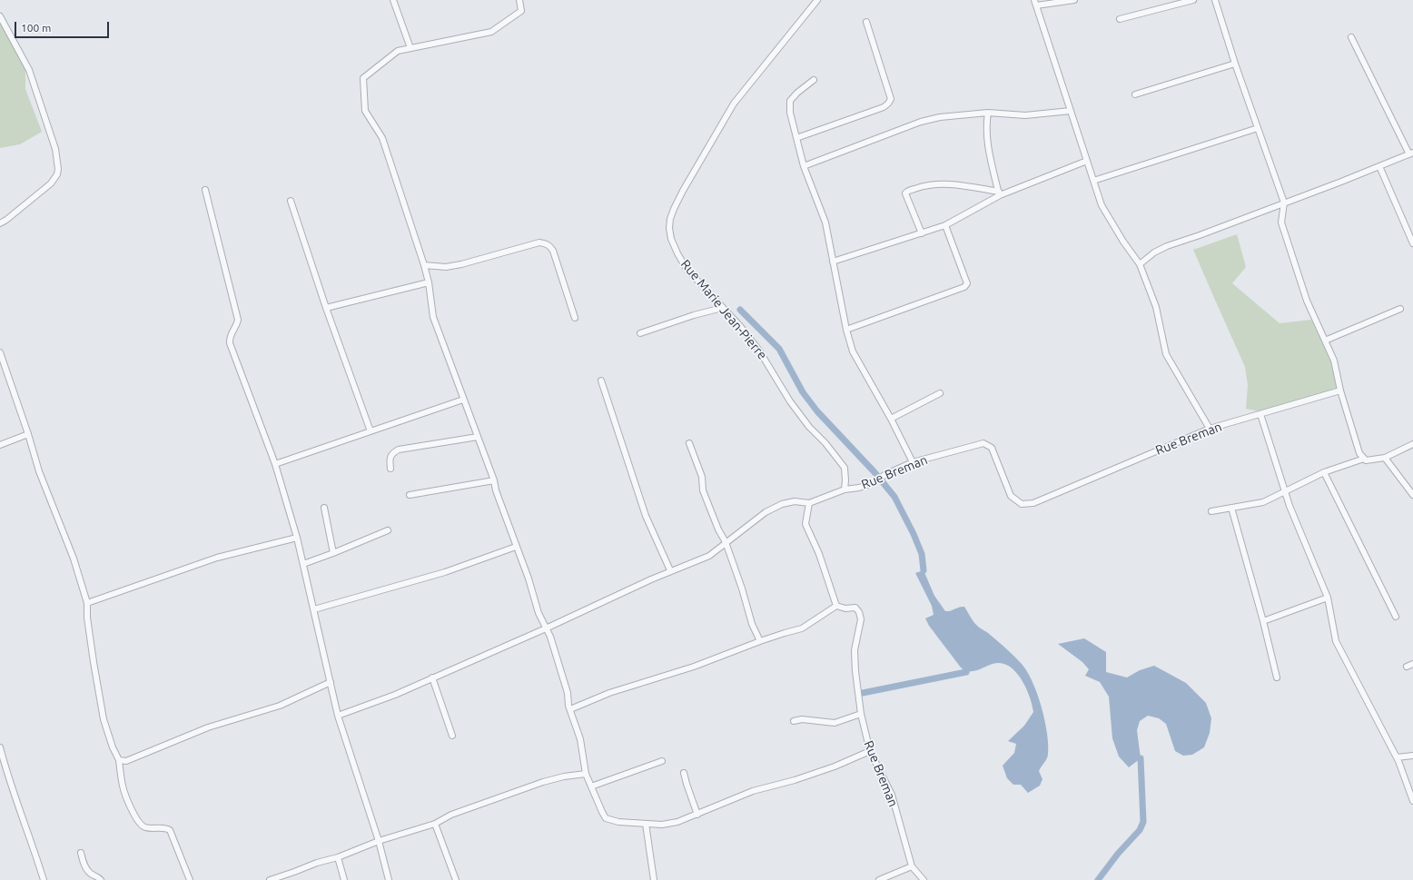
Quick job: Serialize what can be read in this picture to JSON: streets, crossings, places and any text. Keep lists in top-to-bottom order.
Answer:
{
  "streets": {
    "street": ["Rue Marie Jean-Pierre", "Rue Breman"]
  },
  "crossings": [
    ["Rue Marie Jean-Pierre", "Rue Breman"]
  ],
  "scale_bar": "100 m"
}
